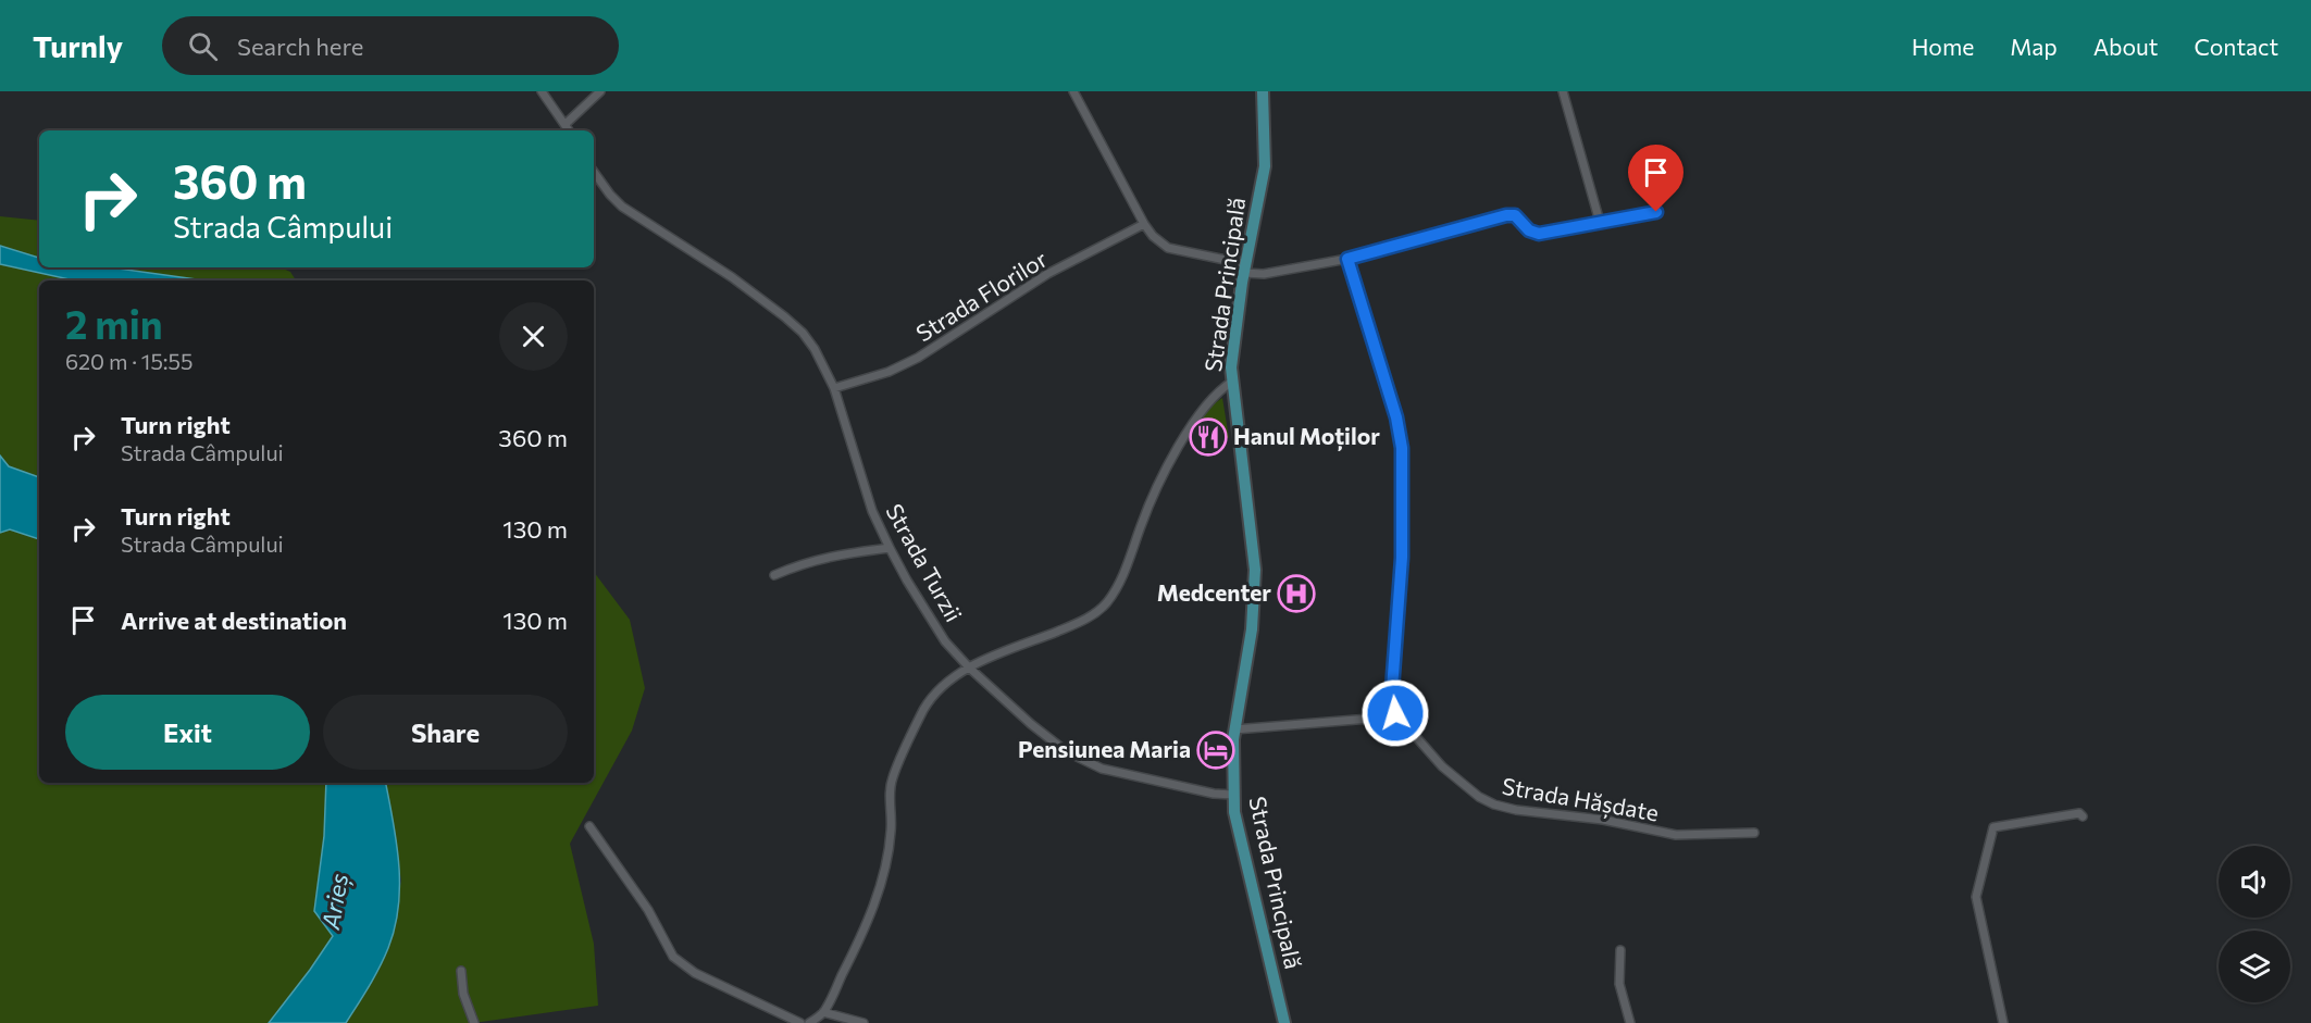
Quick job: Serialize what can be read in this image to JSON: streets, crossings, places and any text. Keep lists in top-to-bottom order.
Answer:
{
  "streets": {
    "main road": ["Strada Principală"],
    "street": ["Strada Florilor", "Strada Turzii", "Strada Hășdate"]
  },
  "crossings": [
    ["Strada Principală", "Strada Turzii"],
    ["Strada Florilor", "Strada Turzii"]
  ],
  "water": ["Arieș"],
  "places": {
    "restaurant": ["Hanul Moților"],
    "hospital": ["Medcenter"],
    "hotel": ["Pensiunea Maria"]
  },
  "page": {
    "header": "Turnly",
    "search": "Search here",
    "nav": [
      "Home",
      "Map",
      "About",
      "Contact"
    ],
    "turn": ["360 m", "Strada Câmpului"],
    "heading": ["2 min", "620 m · 15:55"],
    "list": [
      {
        "name": "Turn right",
        "note": "Strada Câmpului",
        "value": "360 m"
      },
      {
        "name": "Turn right",
        "note": "Strada Câmpului",
        "value": "130 m"
      },
      {
        "name": "Arrive at destination",
        "value": "130 m"
      }
    ],
    "buttons": ["Exit", "Share"]
  }
}
